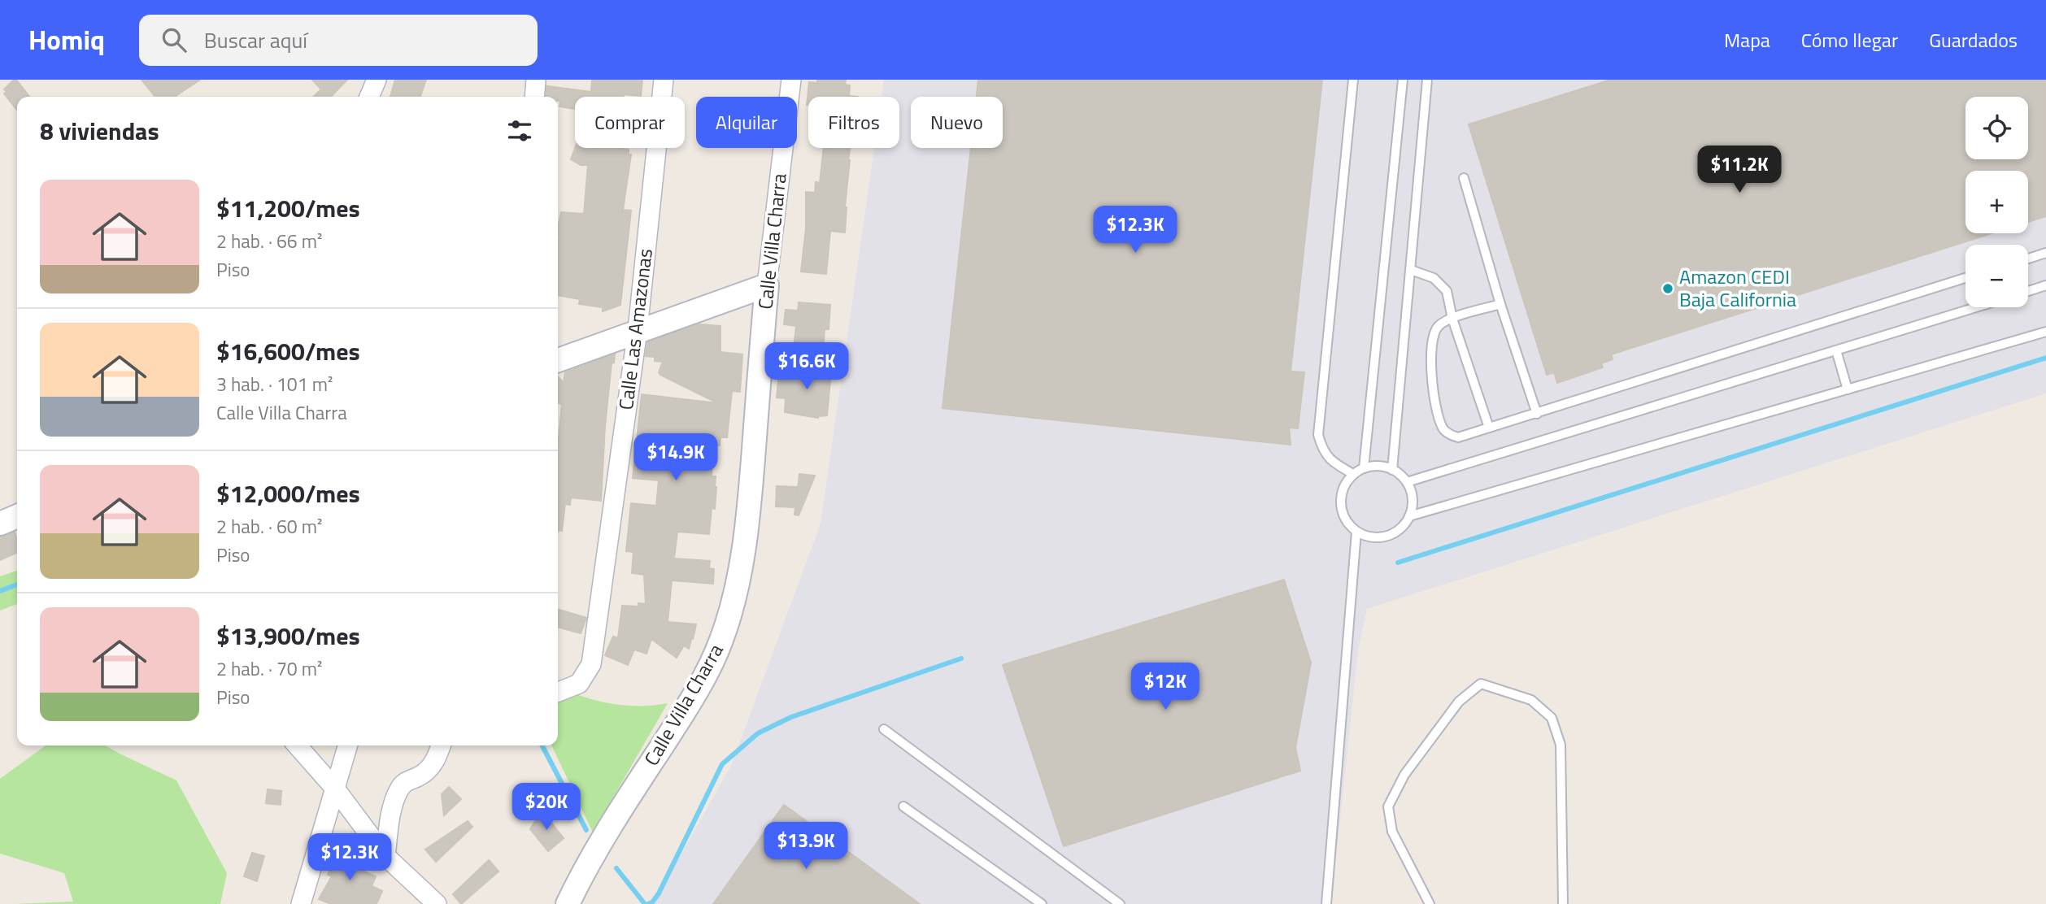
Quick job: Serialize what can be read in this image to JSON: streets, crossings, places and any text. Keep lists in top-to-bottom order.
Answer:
{
  "streets": {
    "street": ["Calle Villa Charra", "Calle Las Amazonas"]
  },
  "places": ["Amazon CEDI Baja California"],
  "page": {
    "header": "Homiq",
    "search": "Buscar aquí",
    "nav": ["Mapa", "Cómo llegar", "Guardados"],
    "map_buttons": ["+", "−"],
    "chip": [
      "Comprar",
      "Alquilar",
      "Filtros",
      "Nuevo"
    ],
    "heading": "8 viviendas",
    "price": [
      "$11.2K",
      "$12.3K",
      "$16.6K",
      "$14.9K",
      "$12K",
      "$20K",
      "$13.9K",
      "$12.3K"
    ],
    "list": [
      {
        "name": "$11,200/mes",
        "note": "2 hab. · 66 m² · Piso"
      },
      {
        "name": "$16,600/mes",
        "note": "3 hab. · 101 m² · Calle Villa Charra"
      },
      {
        "name": "$12,000/mes",
        "note": "2 hab. · 60 m² · Piso"
      },
      {
        "name": "$13,900/mes",
        "note": "2 hab. · 70 m² · Piso"
      }
    ]
  }
}
